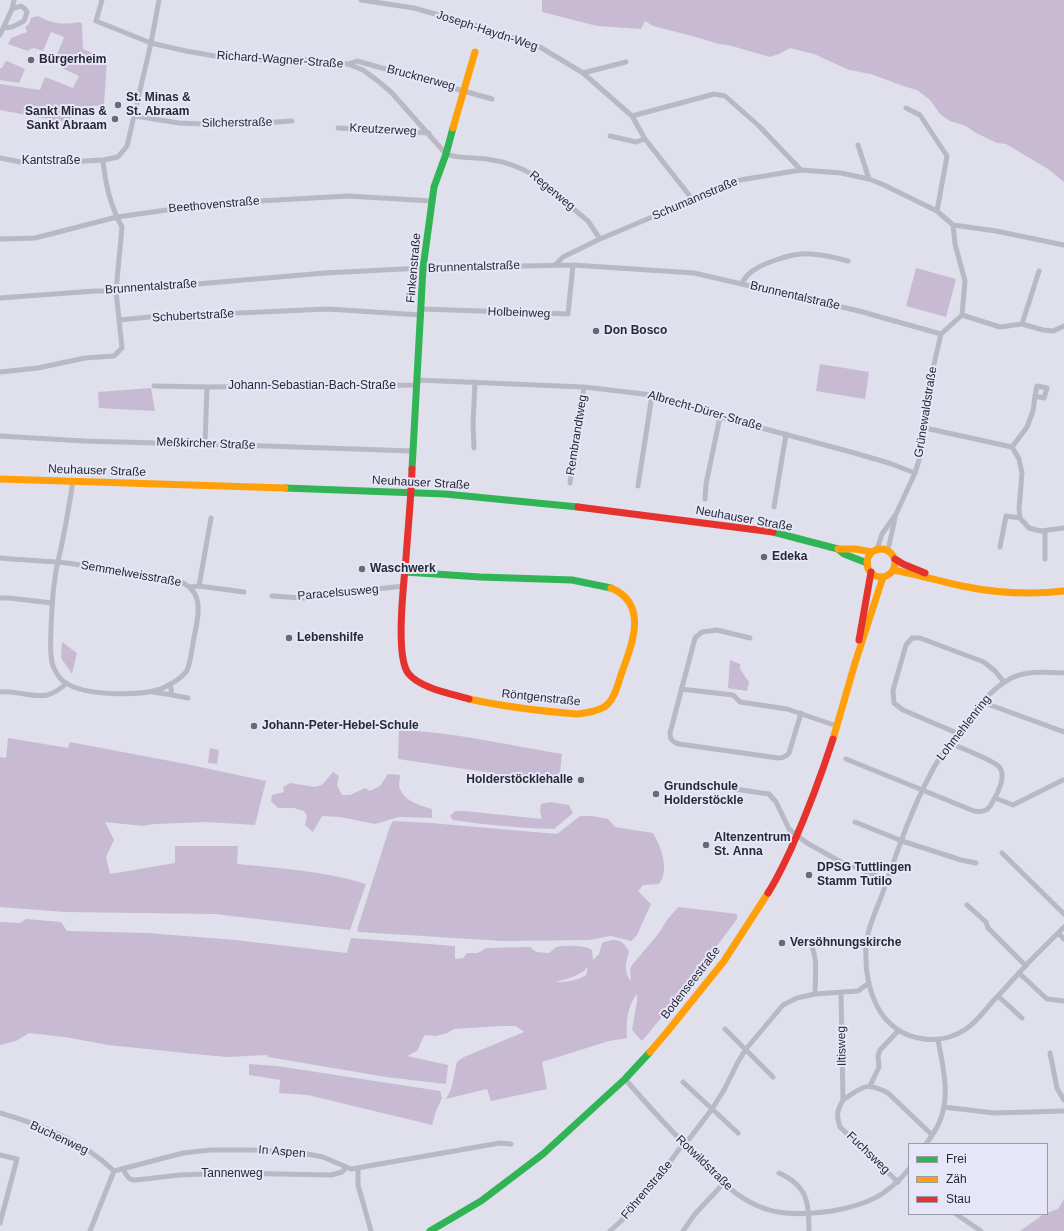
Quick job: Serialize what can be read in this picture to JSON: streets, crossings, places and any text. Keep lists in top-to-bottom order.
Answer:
{
  "streets": {
    "street": [
      "Joseph-Haydn-Weg",
      "Richard-Wagner-Straße",
      "Brucknerweg",
      "Silcherstraße",
      "Kreutzerweg",
      "Kantstraße",
      "Regerweg",
      "Schumannstraße",
      "Beethovenstraße",
      "Brunnentalstraße",
      "Finkenstraße",
      "Holbeinweg",
      "Schubertstraße",
      "Johann-Sebastian-Bach-Straße",
      "Albrecht-Dürer-Straße",
      "Grünewaldstraße",
      "Rembrandtweg",
      "Meßkircher Straße",
      "Neuhauser Straße",
      "Semmelweisstraße",
      "Paracelsusweg",
      "Röntgenstraße",
      "Lohmehlenring",
      "Bodenseestraße",
      "Iltisweg",
      "Buchenweg",
      "In Aspen",
      "Fuchsweg",
      "Rotwildstraße",
      "Tannenweg",
      "Föhrenstraße"
    ]
  },
  "crossings": [
    ["Joseph-Haydn-Weg", "Schumannstraße"],
    ["Richard-Wagner-Straße", "Brucknerweg"],
    ["Richard-Wagner-Straße", "Kreutzerweg"],
    ["Richard-Wagner-Straße", "Kantstraße"],
    ["Richard-Wagner-Straße", "Regerweg"],
    ["Richard-Wagner-Straße", "Finkenstraße"],
    ["Brucknerweg", "Finkenstraße"],
    ["Silcherstraße", "Kantstraße"],
    ["Regerweg", "Schumannstraße"],
    ["Regerweg", "Finkenstraße"],
    ["Schumannstraße", "Brunnentalstraße"],
    ["Beethovenstraße", "Finkenstraße"],
    ["Brunnentalstraße", "Finkenstraße"],
    ["Brunnentalstraße", "Holbeinweg"],
    ["Brunnentalstraße", "Grünewaldstraße"],
    ["Finkenstraße", "Holbeinweg"],
    ["Finkenstraße", "Schubertstraße"],
    ["Finkenstraße", "Johann-Sebastian-Bach-Straße"],
    ["Finkenstraße", "Albrecht-Dürer-Straße"],
    ["Finkenstraße", "Meßkircher Straße"],
    ["Finkenstraße", "Neuhauser Straße"],
    ["Finkenstraße", "Röntgenstraße"],
    ["Holbeinweg", "Schubertstraße"],
    ["Johann-Sebastian-Bach-Straße", "Albrecht-Dürer-Straße"],
    ["Albrecht-Dürer-Straße", "Grünewaldstraße"],
    ["Albrecht-Dürer-Straße", "Rembrandtweg"],
    ["Grünewaldstraße", "Neuhauser Straße"],
    ["Grünewaldstraße", "Bodenseestraße"],
    ["Neuhauser Straße", "Röntgenstraße"],
    ["Neuhauser Straße", "Bodenseestraße"],
    ["Paracelsusweg", "Röntgenstraße"],
    ["Lohmehlenring", "Föhrenstraße"],
    ["Bodenseestraße", "Rotwildstraße"],
    ["Iltisweg", "Fuchsweg"],
    ["Iltisweg", "Föhrenstraße"],
    ["Buchenweg", "In Aspen"],
    ["In Aspen", "Tannenweg"],
    ["Fuchsweg", "Rotwildstraße"],
    ["Rotwildstraße", "Föhrenstraße"]
  ],
  "places": [
    "Bürgerheim",
    "St. Minas & St. Abraam",
    "Sankt Minas & Sankt Abraam",
    "Don Bosco",
    "Edeka",
    "Waschwerk",
    "Lebenshilfe",
    "Johann-Peter-Hebel-Schule",
    "Holderstöcklehalle",
    "Grundschule Holderstöckle",
    "Altenzentrum St. Anna",
    "DPSG Tuttlingen Stamm Tutilo",
    "Versöhnungskirche"
  ],
  "legend": ["Frei", "Zäh", "Stau"]
}
